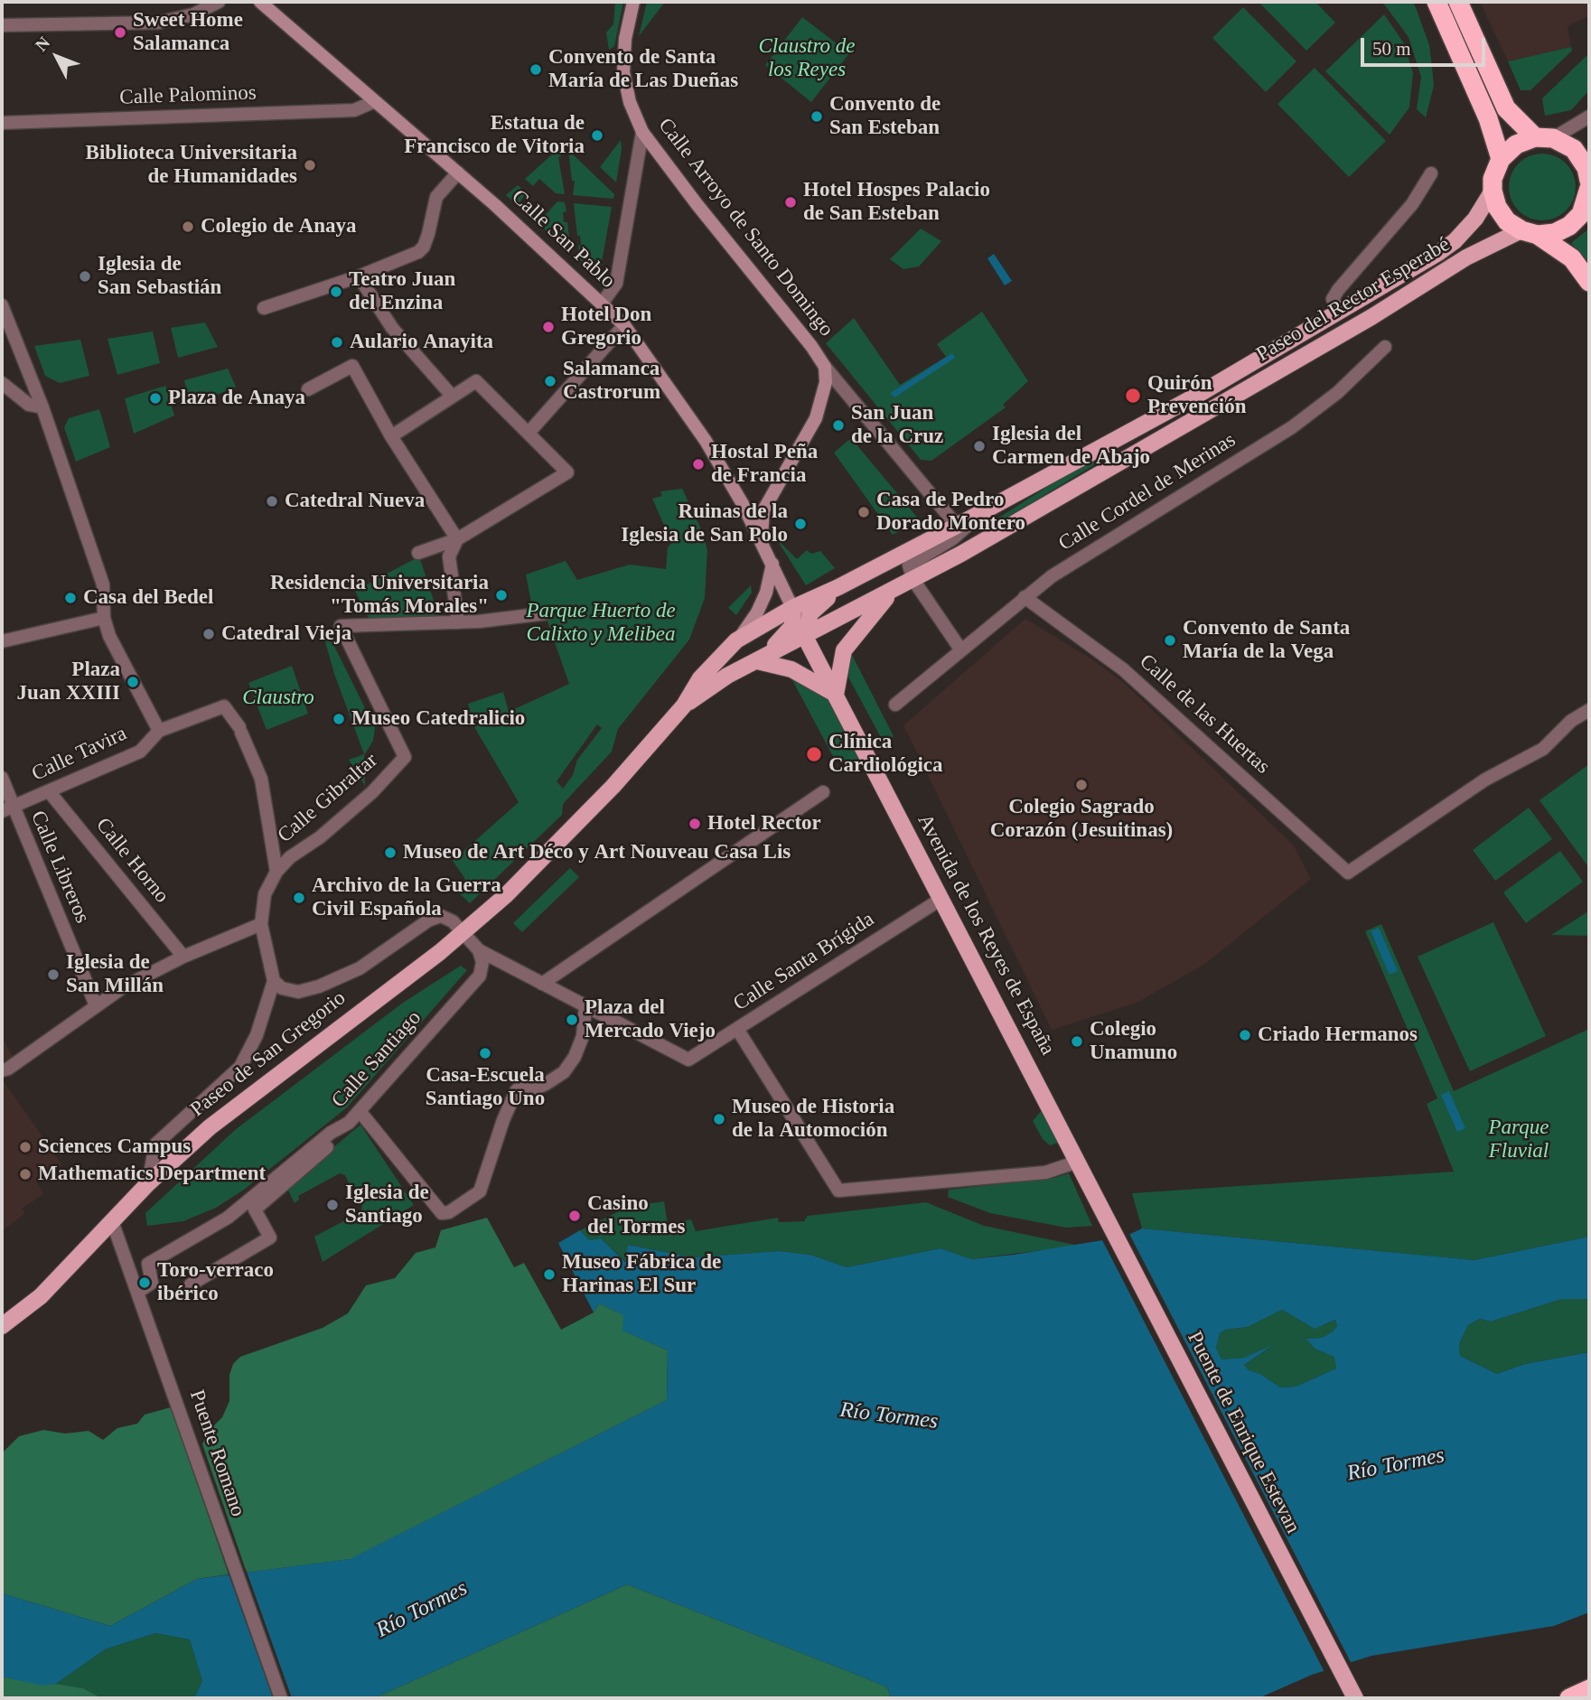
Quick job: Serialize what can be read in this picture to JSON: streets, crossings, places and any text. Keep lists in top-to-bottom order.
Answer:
{
  "streets": {
    "main road": [
      "Calle Arroyo de Santo Domingo",
      "Calle San Pablo",
      "Paseo del Rector Esperabé",
      "Avenida de los Reyes de España",
      "Paseo de San Gregorio",
      "Puente de Enrique Estevan"
    ],
    "street": [
      "Calle Palominos",
      "Calle Cordel de Merinas",
      "Calle de las Huertas",
      "Calle Tavira",
      "Calle Gibraltar",
      "Calle Horno",
      "Calle Libreros",
      "Calle Santa Brígida",
      "Calle Santiago",
      "Puente Romano"
    ]
  },
  "crossings": [
    ["Calle Palominos", "Calle San Pablo"],
    ["Calle Arroyo de Santo Domingo", "Calle San Pablo"],
    ["Calle Arroyo de Santo Domingo", "Paseo del Rector Esperabé"],
    ["Calle San Pablo", "Paseo del Rector Esperabé"],
    ["Calle San Pablo", "Avenida de los Reyes de España"],
    ["Paseo del Rector Esperabé", "Avenida de los Reyes de España"],
    ["Paseo del Rector Esperabé", "Paseo de San Gregorio"],
    ["Calle Cordel de Merinas", "Calle de las Huertas"],
    ["Calle Tavira", "Calle Horno"],
    ["Calle Tavira", "Calle Libreros"],
    ["Avenida de los Reyes de España", "Calle Santa Brígida"],
    ["Avenida de los Reyes de España", "Puente de Enrique Estevan"],
    ["Paseo de San Gregorio", "Puente Romano"],
    ["Calle Santiago", "Puente Romano"]
  ],
  "water": ["Río Tormes"],
  "parks": [
    "Claustro de los Reyes",
    "Parque Huerto de Calixto y Melibea",
    "Claustro",
    "Parque Fluvial"
  ],
  "places": [
    "Sweet Home Salamanca",
    "Convento de Santa María de Las Dueñas",
    "Convento de San Esteban",
    "Estatua de Francisco de Vitoria",
    "Biblioteca Universitaria de Humanidades",
    "Hotel Hospes Palacio de San Esteban",
    "Colegio de Anaya",
    "Iglesia de San Sebastián",
    "Teatro Juan del Enzina",
    "Hotel Don Gregorio",
    "Aulario Anayita",
    "Salamanca Castrorum",
    "Quirón Prevención",
    "Plaza de Anaya",
    "San Juan de la Cruz",
    "Iglesia del Carmen de Abajo",
    "Hostal Peña de Francia",
    "Catedral Nueva",
    "Casa de Pedro Dorado Montero",
    "Ruinas de la Iglesia de San Polo",
    "Residencia Universitaria \"Tomás Morales\"",
    "Casa del Bedel",
    "Catedral Vieja",
    "Convento de Santa María de la Vega",
    "Plaza Juan XXIII",
    "Museo Catedralicio",
    "Clínica Cardiológica",
    "Colegio Sagrado Corazón (Jesuitinas)",
    "Hotel Rector",
    "Museo de Art Déco y Art Nouveau Casa Lis",
    "Archivo de la Guerra Civil Española",
    "Iglesia de San Millán",
    "Plaza del Mercado Viejo",
    "Criado Hermanos",
    "Colegio Unamuno",
    "Casa-Escuela Santiago Uno",
    "Museo de Historia de la Automoción",
    "Sciences Campus",
    "Mathematics Department",
    "Iglesia de Santiago",
    "Casino del Tormes",
    "Museo Fábrica de Harinas El Sur",
    "Toro-verraco ibérico"
  ],
  "scale_bar": "50 m",
  "north": "top left"
}
